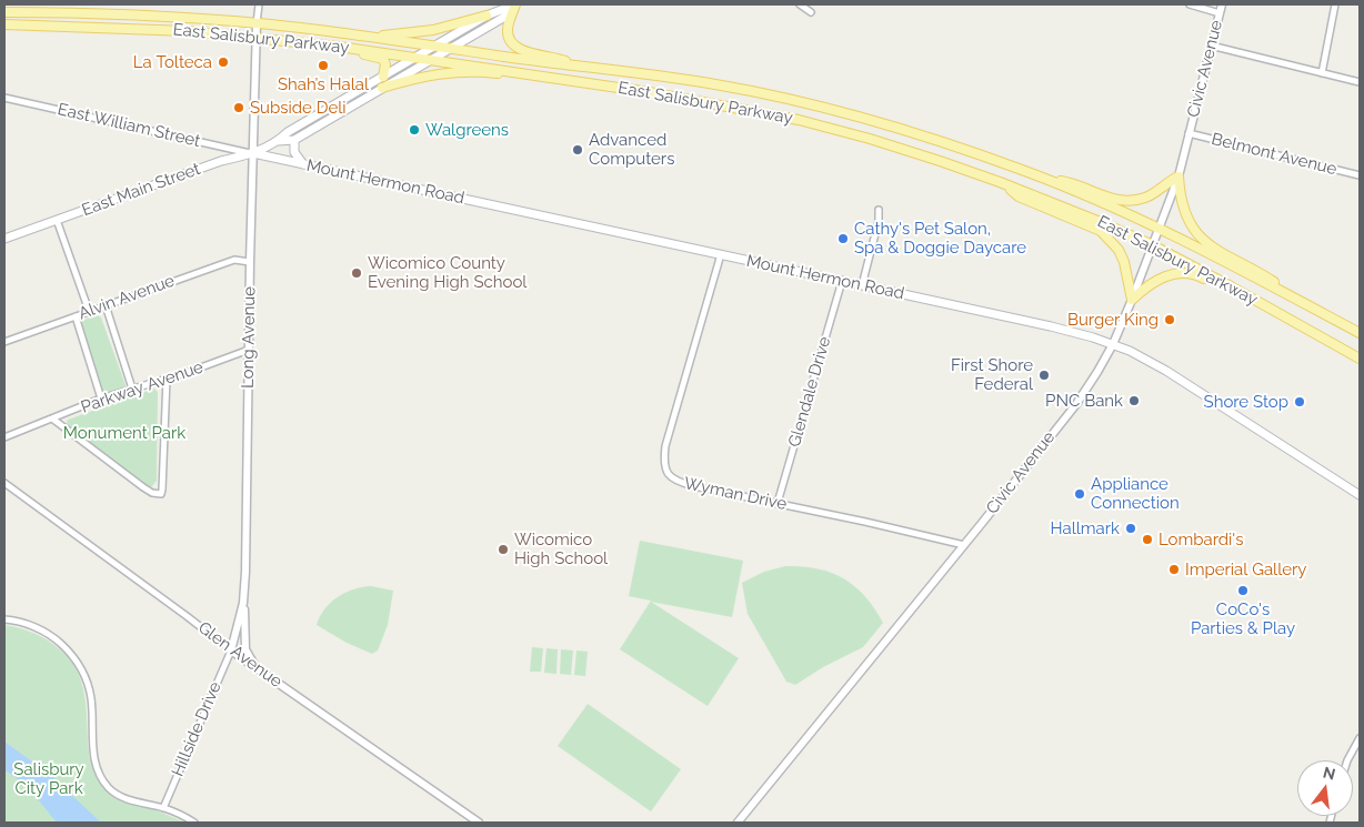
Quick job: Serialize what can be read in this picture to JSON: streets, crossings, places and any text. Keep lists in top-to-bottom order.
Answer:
{
  "streets": {
    "main road": ["East Salisbury Parkway", "Mount Hermon Road", "East Main Street"],
    "street": [
      "Civic Avenue",
      "East William Street",
      "Belmont Avenue",
      "Alvin Avenue",
      "Long Avenue",
      "Parkway Avenue",
      "Glendale Drive",
      "Wyman Drive",
      "Glen Avenue",
      "Hillside Drive"
    ]
  },
  "crossings": [
    ["East Salisbury Parkway", "Civic Avenue"],
    ["East Salisbury Parkway", "East Main Street"],
    ["East Salisbury Parkway", "Long Avenue"],
    ["Civic Avenue", "Belmont Avenue"],
    ["Civic Avenue", "Mount Hermon Road"],
    ["Civic Avenue", "Wyman Drive"],
    ["East William Street", "Mount Hermon Road"],
    ["East William Street", "East Main Street"],
    ["East William Street", "Long Avenue"],
    ["Mount Hermon Road", "East Main Street"],
    ["Mount Hermon Road", "Long Avenue"],
    ["Mount Hermon Road", "Glendale Drive"],
    ["Mount Hermon Road", "Wyman Drive"],
    ["East Main Street", "Long Avenue"],
    ["Alvin Avenue", "Long Avenue"],
    ["Long Avenue", "Parkway Avenue"],
    ["Long Avenue", "Glen Avenue"],
    ["Long Avenue", "Hillside Drive"],
    ["Glendale Drive", "Wyman Drive"],
    ["Glen Avenue", "Hillside Drive"]
  ],
  "parks": ["Monument Park", "Salisbury City Park"],
  "places": [
    "La Tolteca",
    "Shah’s Halal",
    "Subside Deli",
    "Walgreens",
    "Advanced Computers",
    "Cathy's Pet Salon, Spa & Doggie Daycare",
    "Wicomico County Evening High School",
    "Burger King",
    "First Shore Federal",
    "PNC Bank",
    "Shore Stop",
    "Appliance Connection",
    "Hallmark",
    "Lombardi's",
    "Wicomico High School",
    "Imperial Gallery",
    "CoCo's Parties & Play"
  ],
  "north": "top"
}
